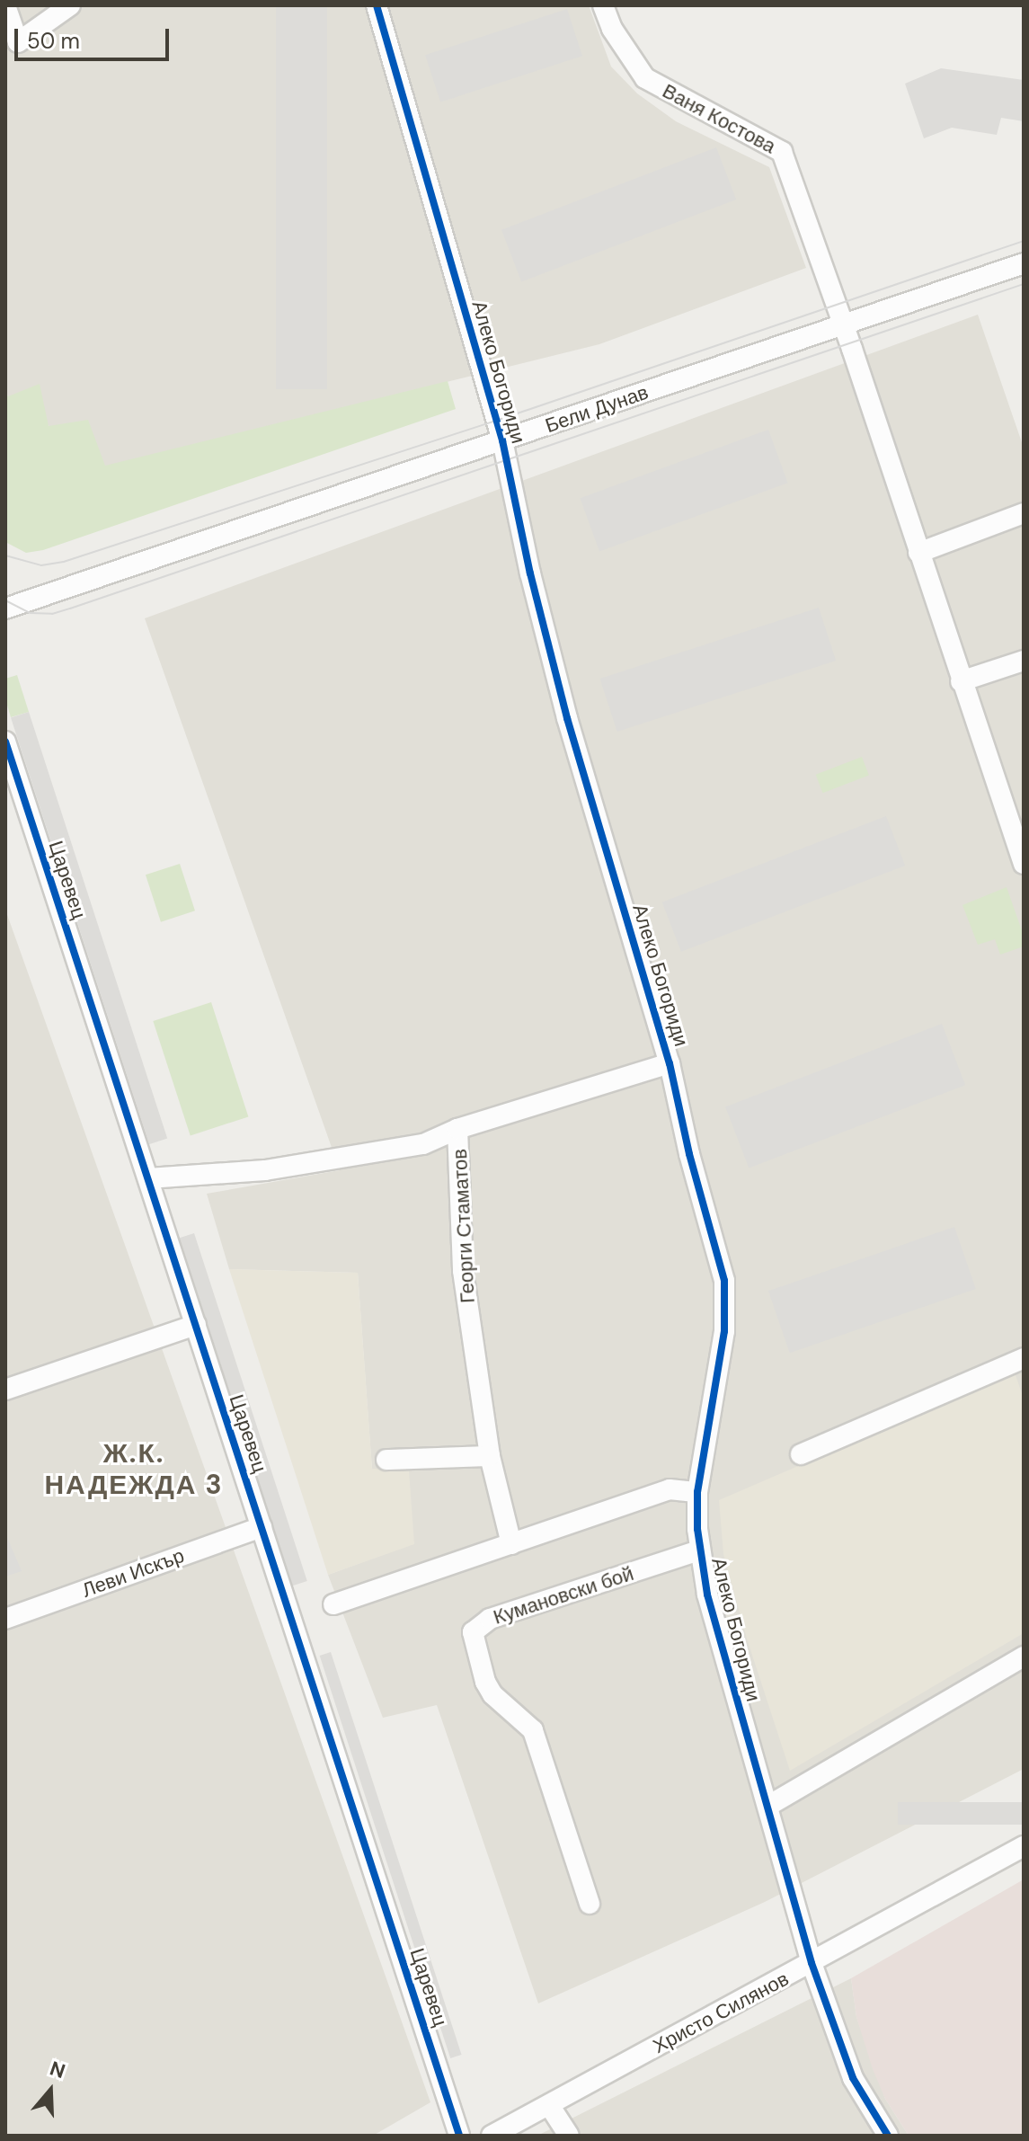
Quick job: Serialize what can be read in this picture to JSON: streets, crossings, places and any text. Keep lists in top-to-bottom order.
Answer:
{
  "streets": {
    "street": [
      "Ваня Костова",
      "Алеко Богориди",
      "Бели Дунав",
      "Царевец",
      "Георги Стаматов",
      "Леви Искър",
      "Кумановски бой",
      "Христо Силянов"
    ]
  },
  "crossings": [
    ["Ваня Костова", "Бели Дунав"],
    ["Алеко Богориди", "Бели Дунав"],
    ["Алеко Богориди", "Георги Стаматов"],
    ["Алеко Богориди", "Кумановски бой"],
    ["Алеко Богориди", "Христо Силянов"],
    ["Царевец", "Леви Искър"]
  ],
  "districts": ["Ж.К. НАДЕЖДА 3"],
  "scale_bar": "50 m",
  "north": "top"
}
